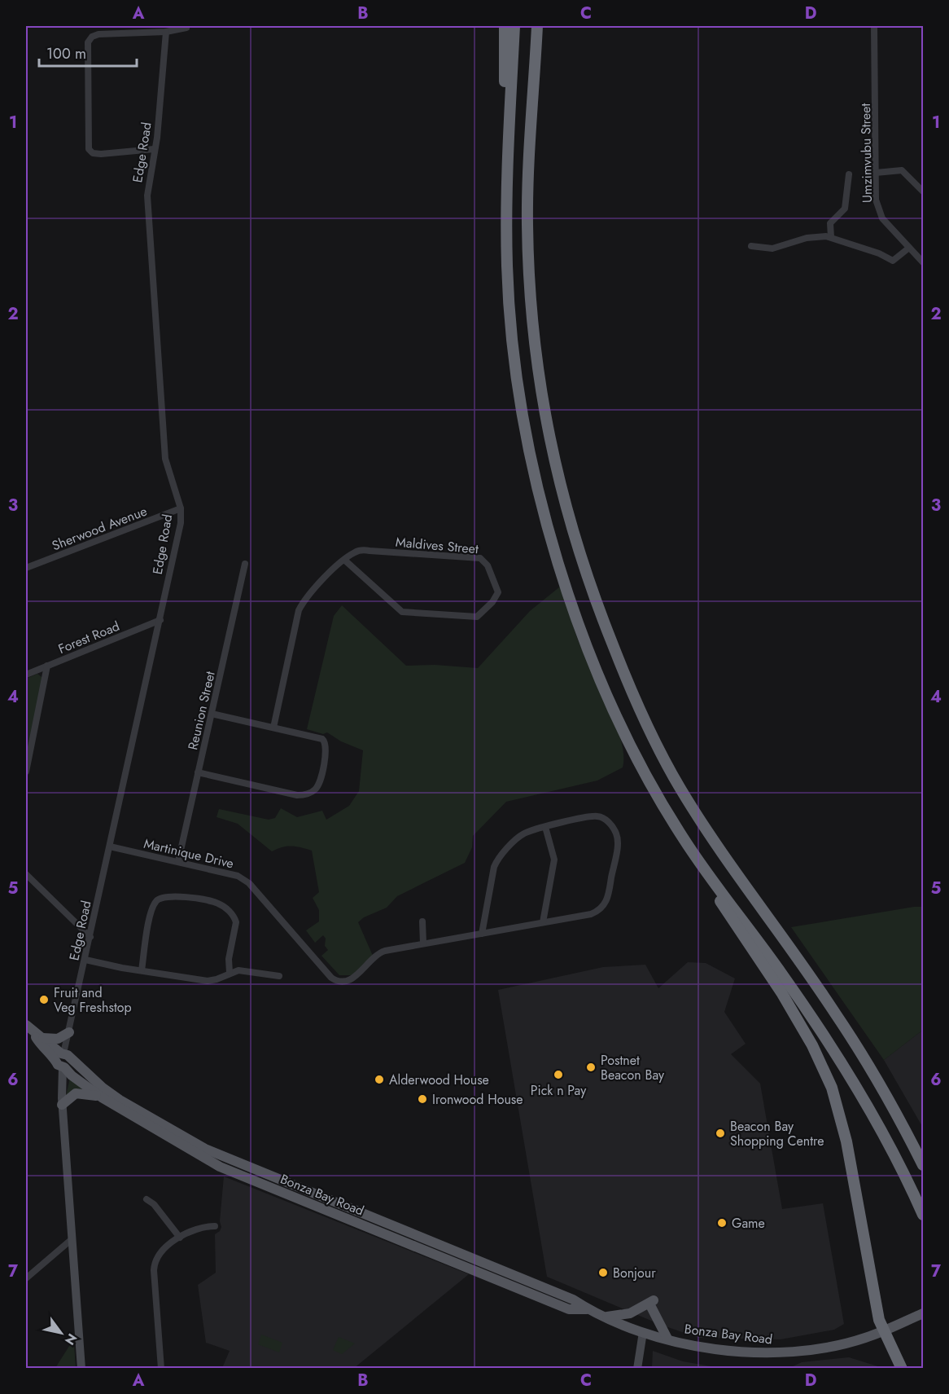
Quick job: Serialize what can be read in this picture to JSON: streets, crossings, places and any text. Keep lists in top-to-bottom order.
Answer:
{
  "streets": {
    "main road": ["Bonza Bay Road"],
    "street": [
      "Edge Road",
      "Umzimvubu Street",
      "Sherwood Avenue",
      "Maldives Street",
      "Forest Road",
      "Reunion Street",
      "Martinique Drive"
    ]
  },
  "crossings": [
    ["Edge Road", "Sherwood Avenue"],
    ["Edge Road", "Forest Road"],
    ["Edge Road", "Martinique Drive"],
    ["Edge Road", "Bonza Bay Road"],
    ["Reunion Street", "Martinique Drive"]
  ],
  "places": [
    "Fruit and Veg Freshstop",
    "Postnet Beacon Bay",
    "Pick n Pay",
    "Alderwood House",
    "Ironwood House",
    "Beacon Bay Shopping Centre",
    "Game",
    "Bonjour"
  ],
  "scale_bar": "100 m",
  "north": "bottom right",
  "grid": {
    "columns": [
      "A",
      "B",
      "C",
      "D"
    ],
    "rows": [
      "1",
      "2",
      "3",
      "4",
      "5",
      "6",
      "7"
    ]
  }
}
